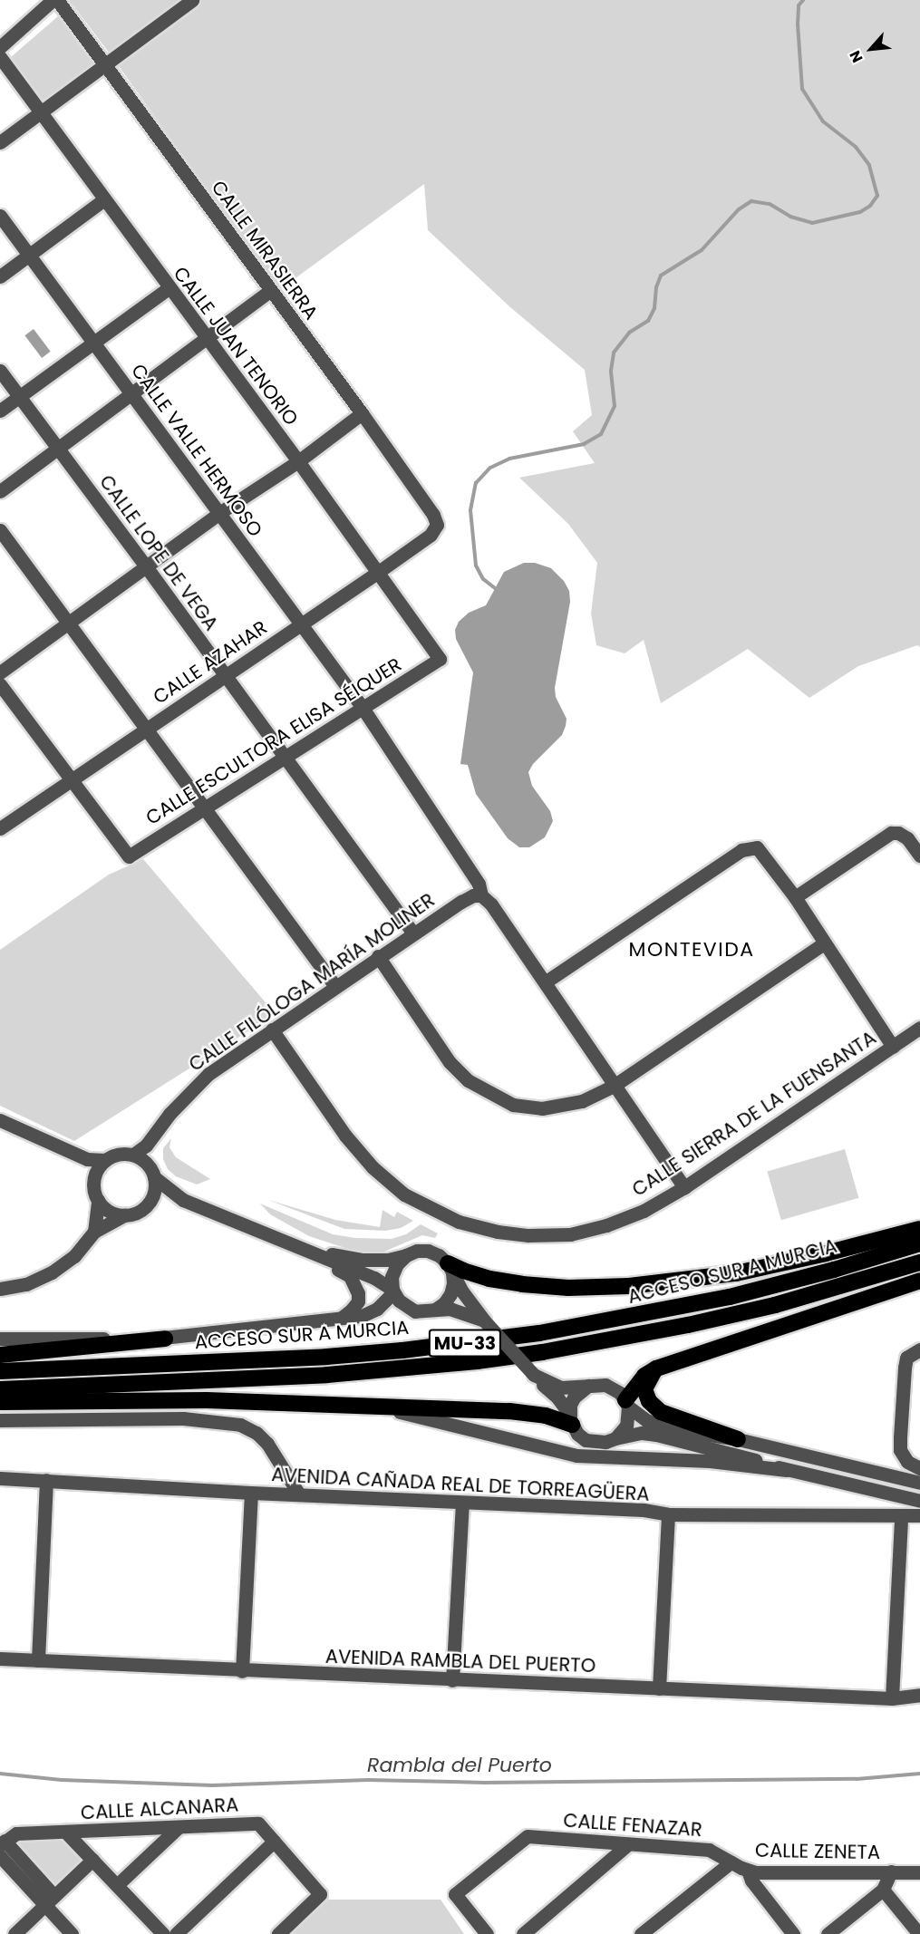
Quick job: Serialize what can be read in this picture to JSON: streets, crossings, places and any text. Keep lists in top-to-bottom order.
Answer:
{
  "streets": {
    "highway": ["ACCESO SUR A MURCIA", "MU-33"],
    "street": [
      "CALLE MIRASIERRA",
      "CALLE JUAN TENORIO",
      "CALLE VALLE HERMOSO",
      "CALLE LOPE DE VEGA",
      "CALLE AZAHAR",
      "CALLE ESCULTORA ELISA SÉIQUER",
      "CALLE FILÓLOGA MARÍA MOLINER",
      "CALLE SIERRA DE LA FUENSANTA",
      "AVENIDA CAÑADA REAL DE TORREAGÜERA",
      "AVENIDA RAMBLA DEL PUERTO",
      "CALLE ALCANARA",
      "CALLE FENAZAR",
      "CALLE ZENETA"
    ]
  },
  "crossings": [
    ["CALLE MIRASIERRA", "CALLE AZAHAR"],
    ["CALLE JUAN TENORIO", "CALLE AZAHAR"],
    ["CALLE JUAN TENORIO", "CALLE ESCULTORA ELISA SÉIQUER"],
    ["CALLE VALLE HERMOSO", "CALLE AZAHAR"],
    ["CALLE VALLE HERMOSO", "CALLE ESCULTORA ELISA SÉIQUER"],
    ["CALLE VALLE HERMOSO", "CALLE FILÓLOGA MARÍA MOLINER"],
    ["CALLE VALLE HERMOSO", "CALLE SIERRA DE LA FUENSANTA"],
    ["CALLE LOPE DE VEGA", "CALLE AZAHAR"],
    ["CALLE LOPE DE VEGA", "CALLE ESCULTORA ELISA SÉIQUER"],
    ["CALLE LOPE DE VEGA", "CALLE FILÓLOGA MARÍA MOLINER"],
    ["CALLE AZAHAR", "CALLE ESCULTORA ELISA SÉIQUER"],
    ["CALLE FILÓLOGA MARÍA MOLINER", "CALLE SIERRA DE LA FUENSANTA"],
    ["CALLE FENAZAR", "CALLE ZENETA"]
  ],
  "districts": ["MONTEVIDA"],
  "water": ["Rambla del Puerto"],
  "north": "bottom left"
}
